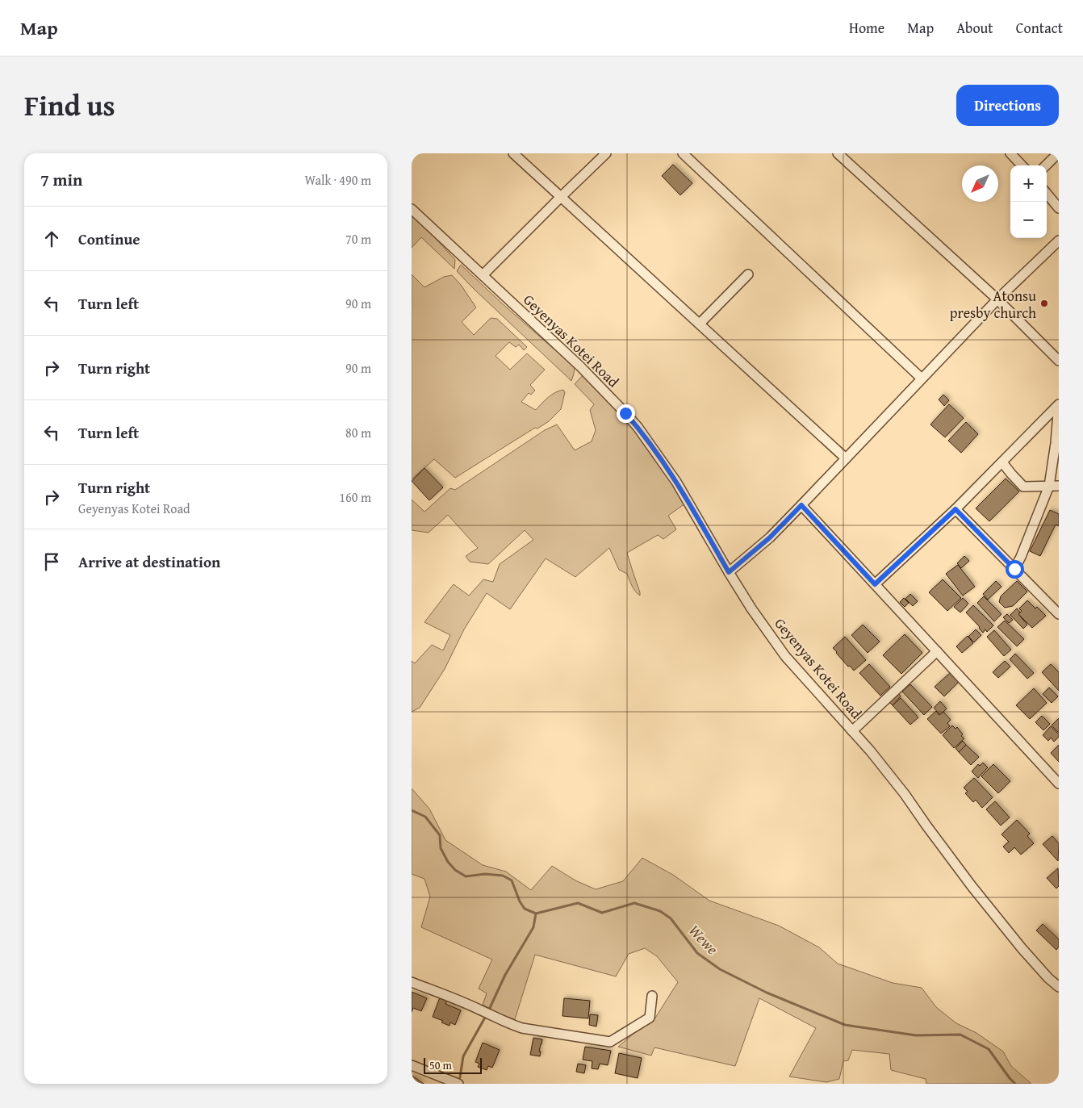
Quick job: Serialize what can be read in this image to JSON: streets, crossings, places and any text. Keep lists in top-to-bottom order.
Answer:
{
  "streets": {
    "street": ["Geyenyas Kotei Road"]
  },
  "water": ["Wewe"],
  "places": ["Atonsu presby church"],
  "scale_bar": "50 m",
  "north": "bottom left",
  "page": {
    "header": "Map",
    "nav": [
      "Home",
      "Map",
      "About",
      "Contact"
    ],
    "title": "Find us",
    "buttons": "Directions",
    "heading": ["7 min", "Walk · 490 m"],
    "map_buttons": ["+", "−"],
    "list": [
      ["Continue", "70 m"],
      ["Turn left", "90 m"],
      ["Turn right", "90 m"],
      ["Turn left", "80 m"],
      ["Turn right", "Geyenyas Kotei Road", "160 m"],
      "Arrive at destination"
    ],
    "scale": "50 m"
  }
}
